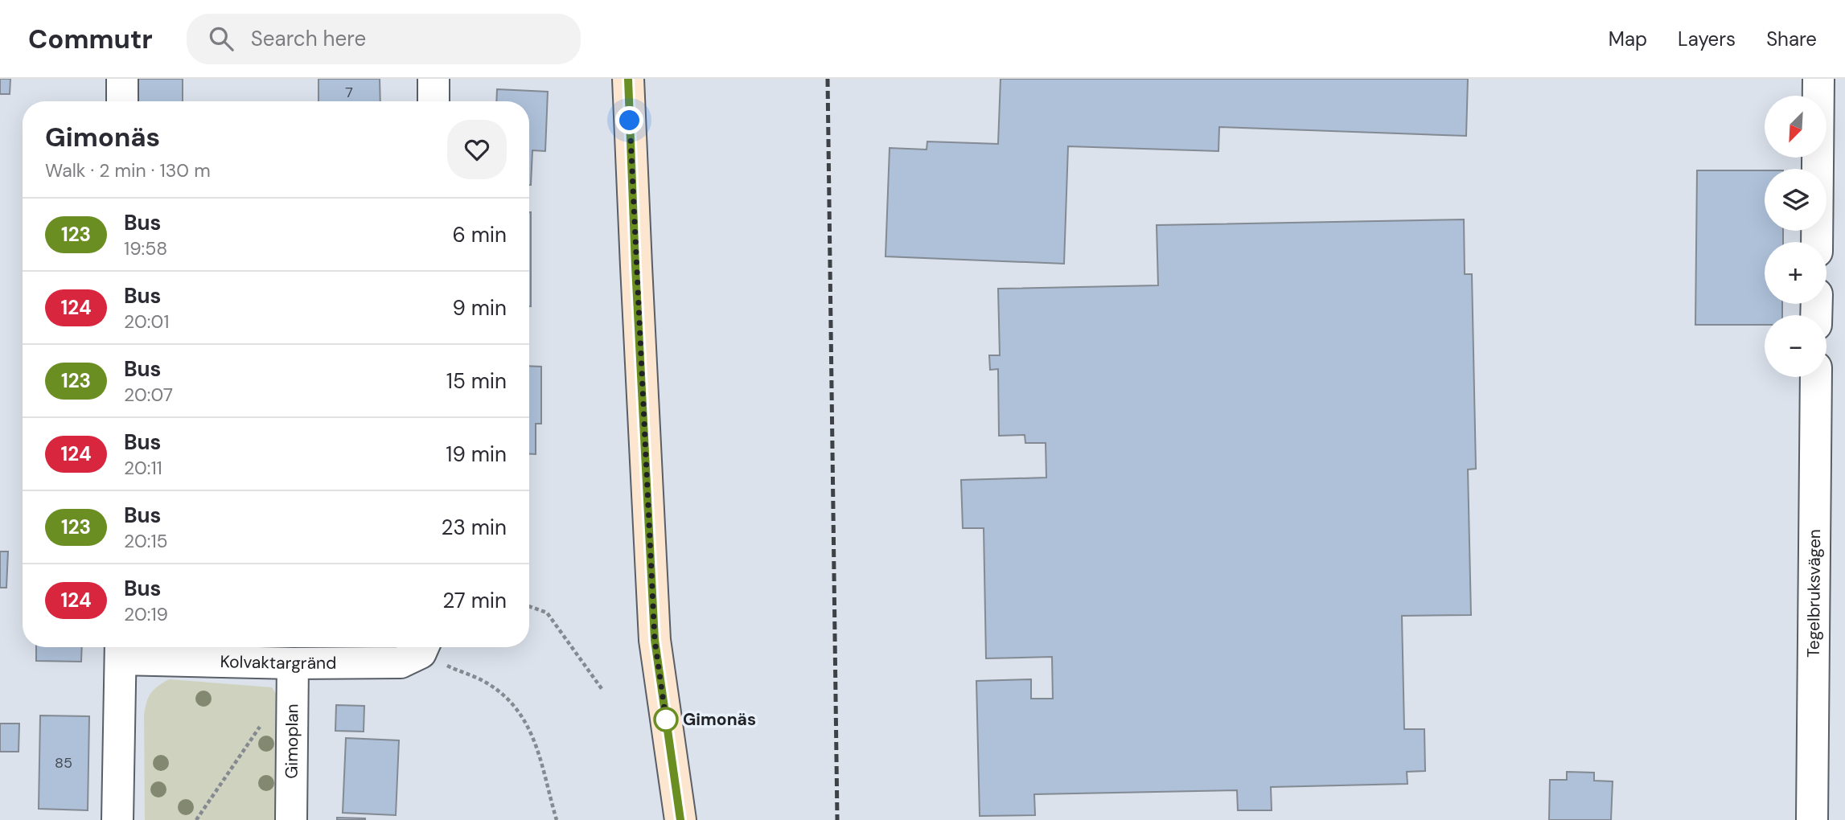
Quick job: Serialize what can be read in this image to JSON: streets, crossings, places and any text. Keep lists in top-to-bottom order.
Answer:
{
  "streets": {
    "street": ["Tegelbruksvägen", "Kolvaktargränd", "Gimoplan"]
  },
  "crossings": [
    ["Kolvaktargränd", "Gimoplan"]
  ],
  "places": ["Gimonäs"],
  "lines": ["bus line 123"],
  "house_numbers": ["7", "85"],
  "north": "bottom left",
  "page": {
    "header": "Commutr",
    "search": "Search here",
    "nav": ["Map", "Layers", "Share"],
    "map_buttons": ["+", "−"],
    "heading": ["Gimonäs", "Walk · 2 min · 130 m"],
    "list": [
      {
        "mark": "123",
        "name": "Bus",
        "note": "19:58",
        "value": "6 min"
      },
      {
        "mark": "124",
        "name": "Bus",
        "note": "20:01",
        "value": "9 min"
      },
      {
        "mark": "123",
        "name": "Bus",
        "note": "20:07",
        "value": "15 min"
      },
      {
        "mark": "124",
        "name": "Bus",
        "note": "20:11",
        "value": "19 min"
      },
      {
        "mark": "123",
        "name": "Bus",
        "note": "20:15",
        "value": "23 min"
      },
      {
        "mark": "124",
        "name": "Bus",
        "note": "20:19",
        "value": "27 min"
      }
    ]
  }
}
